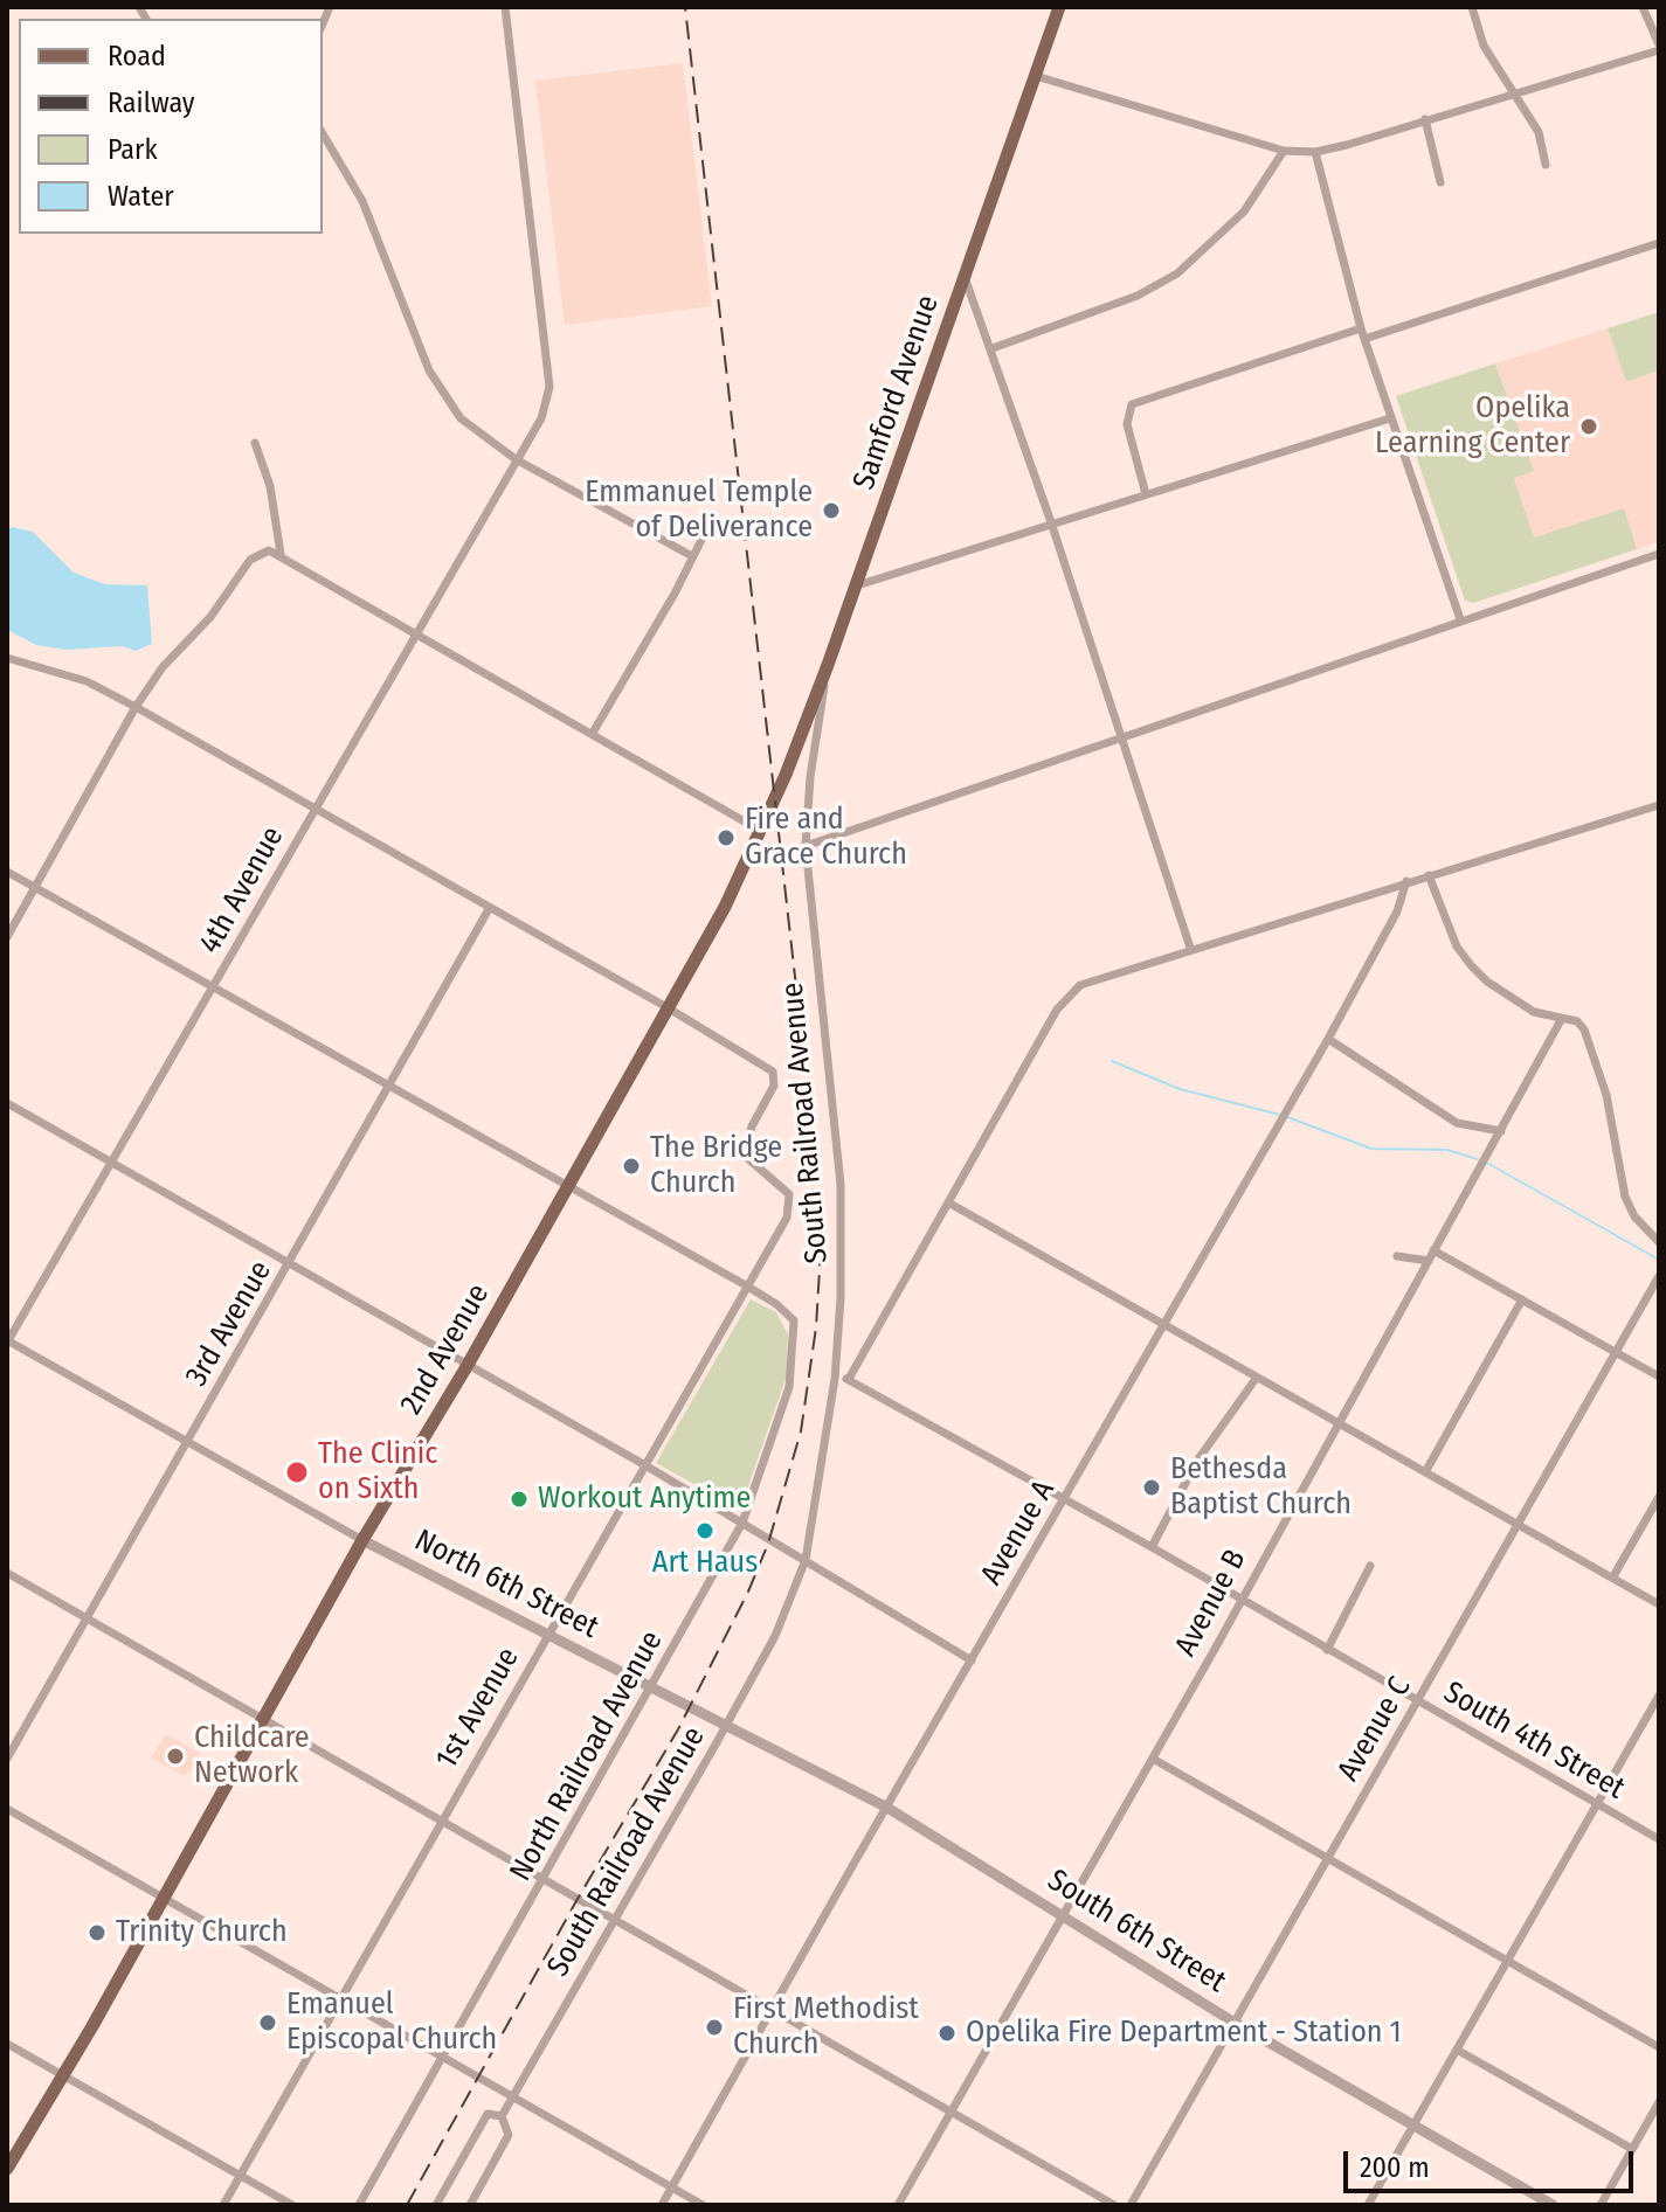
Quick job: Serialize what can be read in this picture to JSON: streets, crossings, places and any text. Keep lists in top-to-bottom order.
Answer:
{
  "streets": {
    "main road": ["Samford Avenue", "2nd Avenue"],
    "street": [
      "4th Avenue",
      "South Railroad Avenue",
      "3rd Avenue",
      "Avenue A",
      "North 6th Street",
      "Avenue B",
      "1st Avenue",
      "Avenue C",
      "South 4th Street",
      "North Railroad Avenue",
      "South 6th Street"
    ]
  },
  "crossings": [
    ["Samford Avenue", "South Railroad Avenue"],
    ["Samford Avenue", "2nd Avenue"],
    ["4th Avenue", "North 6th Street"],
    ["3rd Avenue", "North 6th Street"],
    ["2nd Avenue", "North 6th Street"],
    ["2nd Avenue", "1st Avenue"],
    ["Avenue A", "South 4th Street"],
    ["Avenue A", "South 6th Street"],
    ["North 6th Street", "1st Avenue"],
    ["North 6th Street", "South 6th Street"],
    ["Avenue B", "South 4th Street"],
    ["Avenue B", "South 6th Street"],
    ["1st Avenue", "North Railroad Avenue"],
    ["Avenue C", "South 4th Street"],
    ["Avenue C", "South 6th Street"]
  ],
  "places": [
    "Opelika Learning Center",
    "Emmanuel Temple of Deliverance",
    "Fire and Grace Church",
    "The Bridge Church",
    "The Clinic on Sixth",
    "Bethesda Baptist Church",
    "Workout Anytime",
    "Art Haus",
    "Childcare Network",
    "Trinity Church",
    "Emanuel Episcopal Church",
    "First Methodist Church",
    "Opelika Fire Department - Station 1"
  ],
  "legend": [
    "Road",
    "Railway",
    "Park",
    "Water"
  ],
  "scale_bar": "200 m"
}
